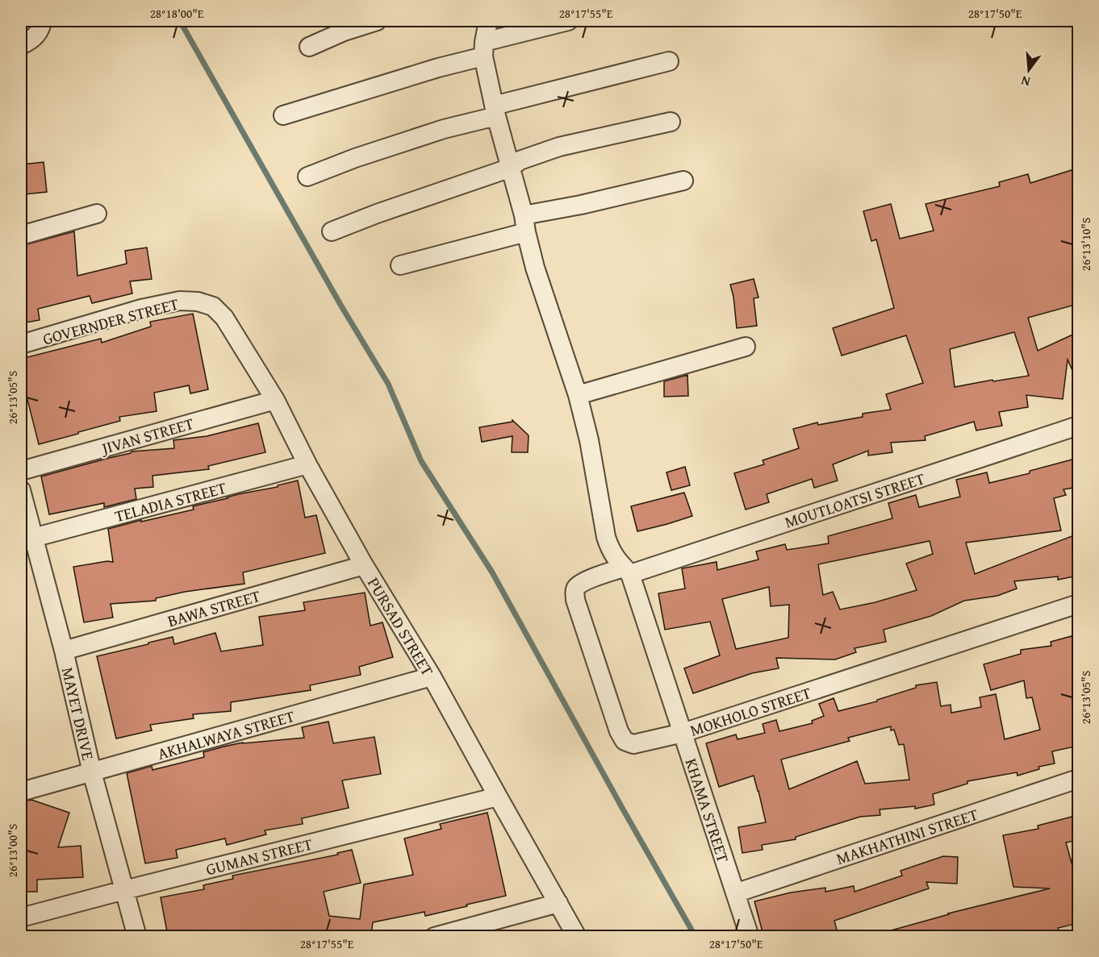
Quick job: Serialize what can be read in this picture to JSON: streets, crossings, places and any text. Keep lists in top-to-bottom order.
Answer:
{
  "streets": {
    "street": [
      "GOVERNDER STREET",
      "JIVAN STREET",
      "MOUTLOATSI STREET",
      "TELADIA STREET",
      "BAWA STREET",
      "PURSAD STREET",
      "MOKHOLO STREET",
      "MAYET DRIVE",
      "AKHALWAYA STREET",
      "KHAMA STREET",
      "MAKHATHINI STREET",
      "GUMAN STREET"
    ]
  },
  "crossings": [
    ["GOVERNDER STREET", "PURSAD STREET"],
    ["JIVAN STREET", "PURSAD STREET"],
    ["MOUTLOATSI STREET", "MOKHOLO STREET"],
    ["MOUTLOATSI STREET", "KHAMA STREET"],
    ["TELADIA STREET", "PURSAD STREET"],
    ["TELADIA STREET", "MAYET DRIVE"],
    ["BAWA STREET", "PURSAD STREET"],
    ["BAWA STREET", "MAYET DRIVE"],
    ["PURSAD STREET", "AKHALWAYA STREET"],
    ["PURSAD STREET", "GUMAN STREET"],
    ["MOKHOLO STREET", "KHAMA STREET"],
    ["MAYET DRIVE", "AKHALWAYA STREET"],
    ["MAYET DRIVE", "GUMAN STREET"],
    ["KHAMA STREET", "MAKHATHINI STREET"]
  ],
  "north": "bottom",
  "coordinates": [
    "28°18'00\"E",
    "28°17'55\"E",
    "28°17'50\"E",
    "26°13'10\"S",
    "26°13'05\"S",
    "26°13'00\"S"
  ]
}
